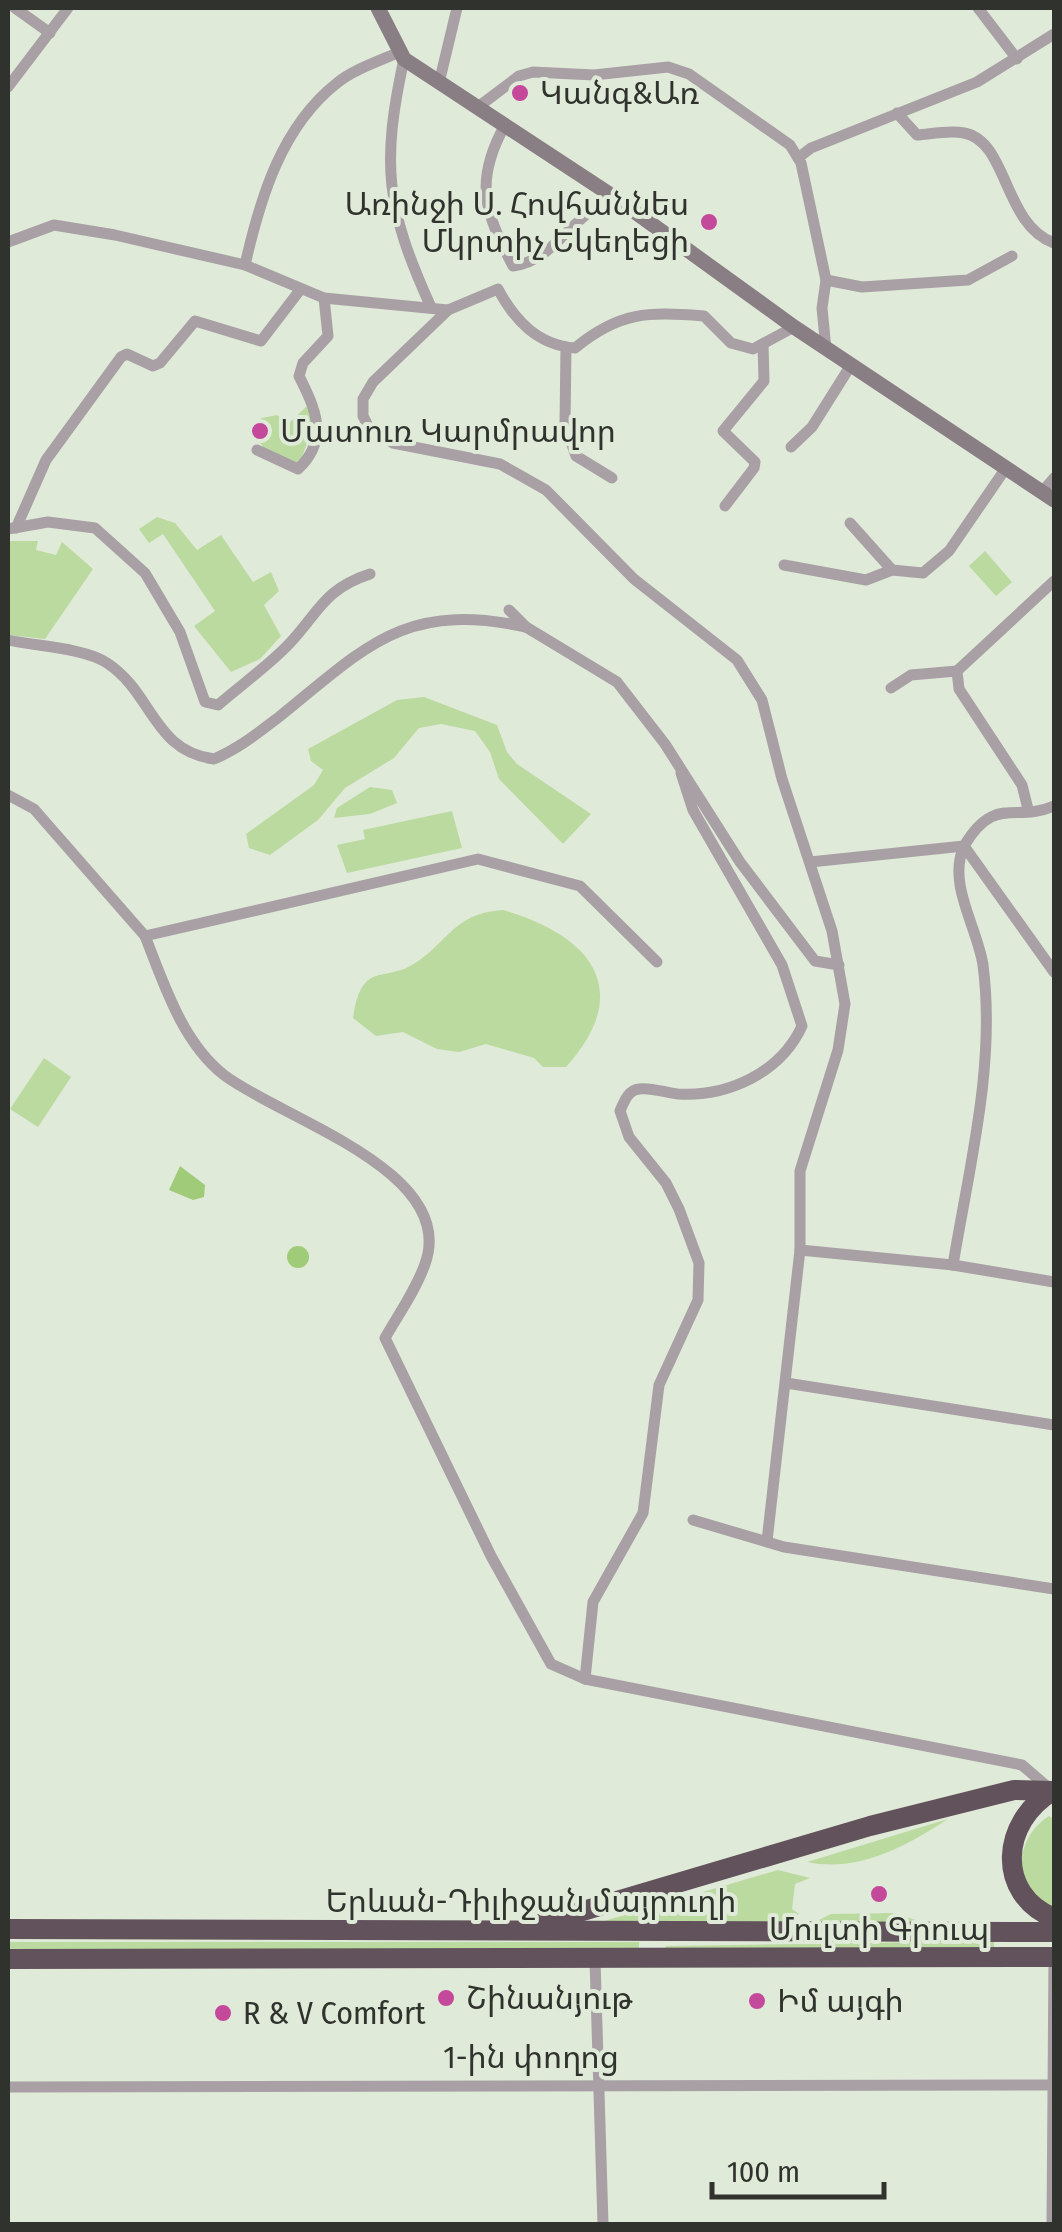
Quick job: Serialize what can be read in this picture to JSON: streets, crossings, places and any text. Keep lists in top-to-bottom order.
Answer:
{
  "streets": {
    "highway": ["Երևան-Դիլիջան մայրուղի"],
    "street": ["1-ին փողոց"]
  },
  "places": [
    "Կանգ&Առ",
    "Առինջի Ս. Հովհաննես Մկրտիչ Եկեղեցի",
    "Մատուռ Կարմրավոր",
    "Մուլտի Գրուպ",
    "Շինանյութ",
    "Իմ այգի",
    "R & V Comfort"
  ],
  "scale_bar": "100 m"
}
